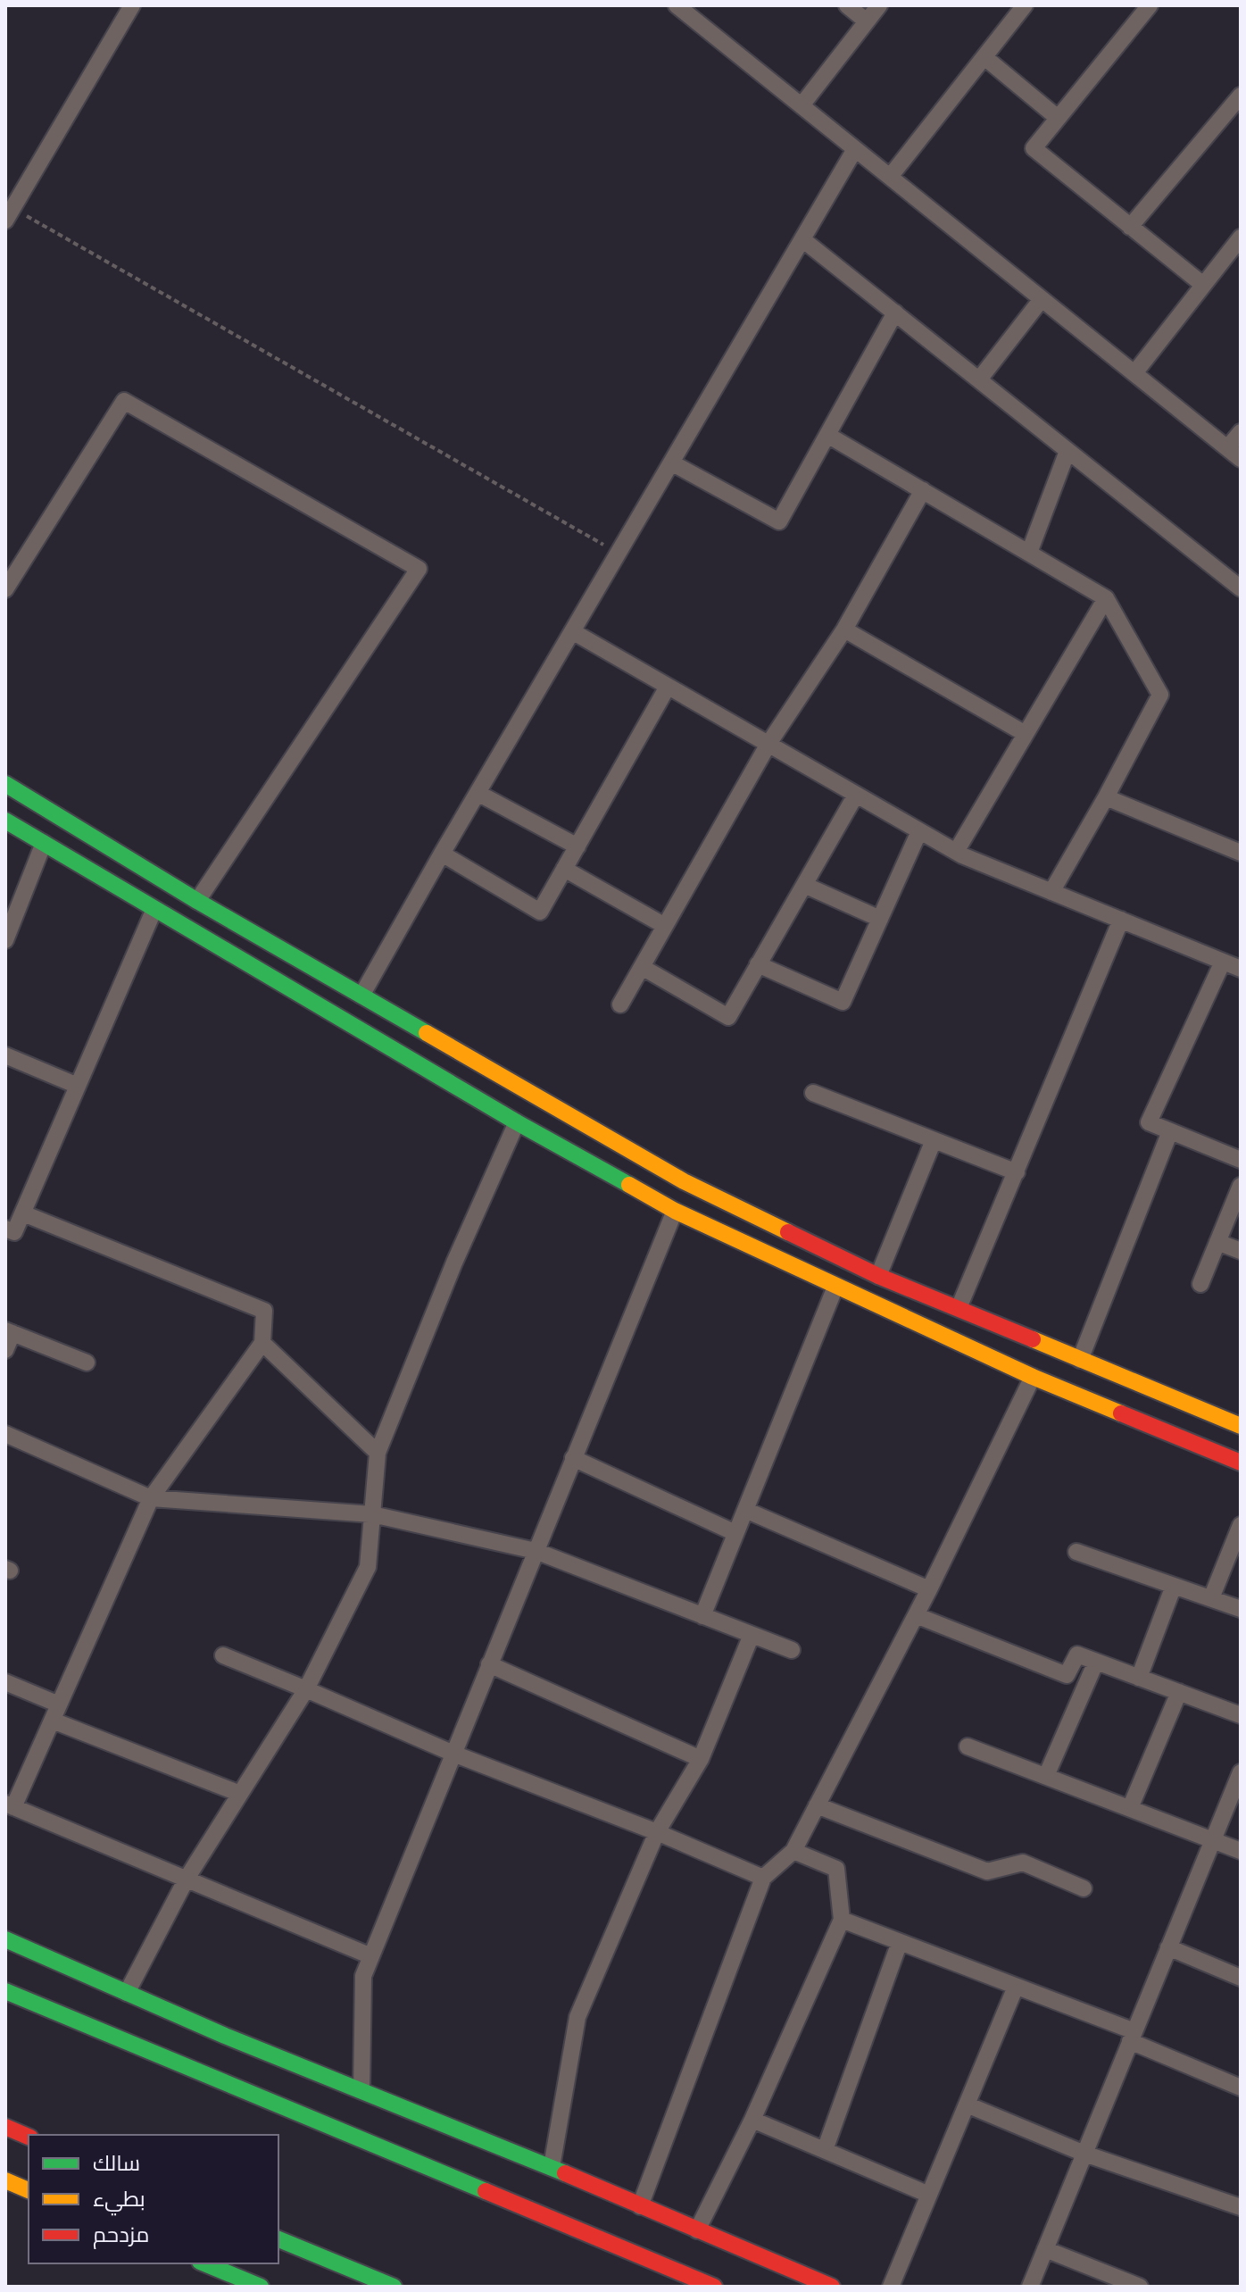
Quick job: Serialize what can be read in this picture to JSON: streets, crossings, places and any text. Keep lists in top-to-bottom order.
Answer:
{
  "legend": ["سالك", "بطيء", "مزدحم"]
}
